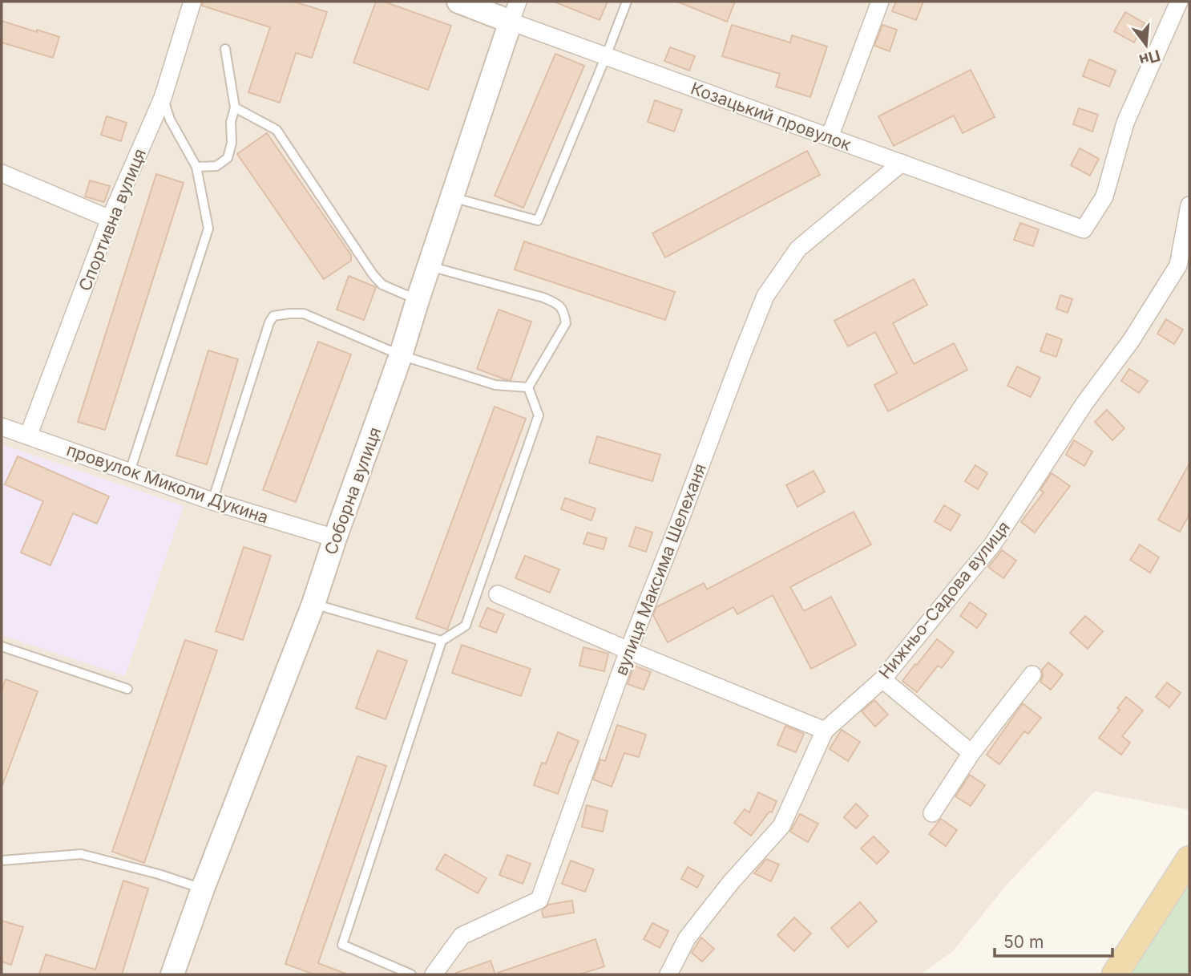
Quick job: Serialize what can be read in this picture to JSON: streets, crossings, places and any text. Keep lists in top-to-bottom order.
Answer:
{
  "streets": {
    "street": [
      "Козацький провулок",
      "Спортивна вулиця",
      "провулок Миколи Дукина",
      "Соборна вулиця",
      "вулиця Максима Шелеханя",
      "Нижньо-Садова вулиця"
    ]
  },
  "crossings": [
    ["Козацький провулок", "Соборна вулиця"],
    ["Козацький провулок", "вулиця Максима Шелеханя"],
    ["Спортивна вулиця", "провулок Миколи Дукина"],
    ["провулок Миколи Дукина", "Соборна вулиця"]
  ],
  "scale_bar": "50 m",
  "north": "bottom"
}
